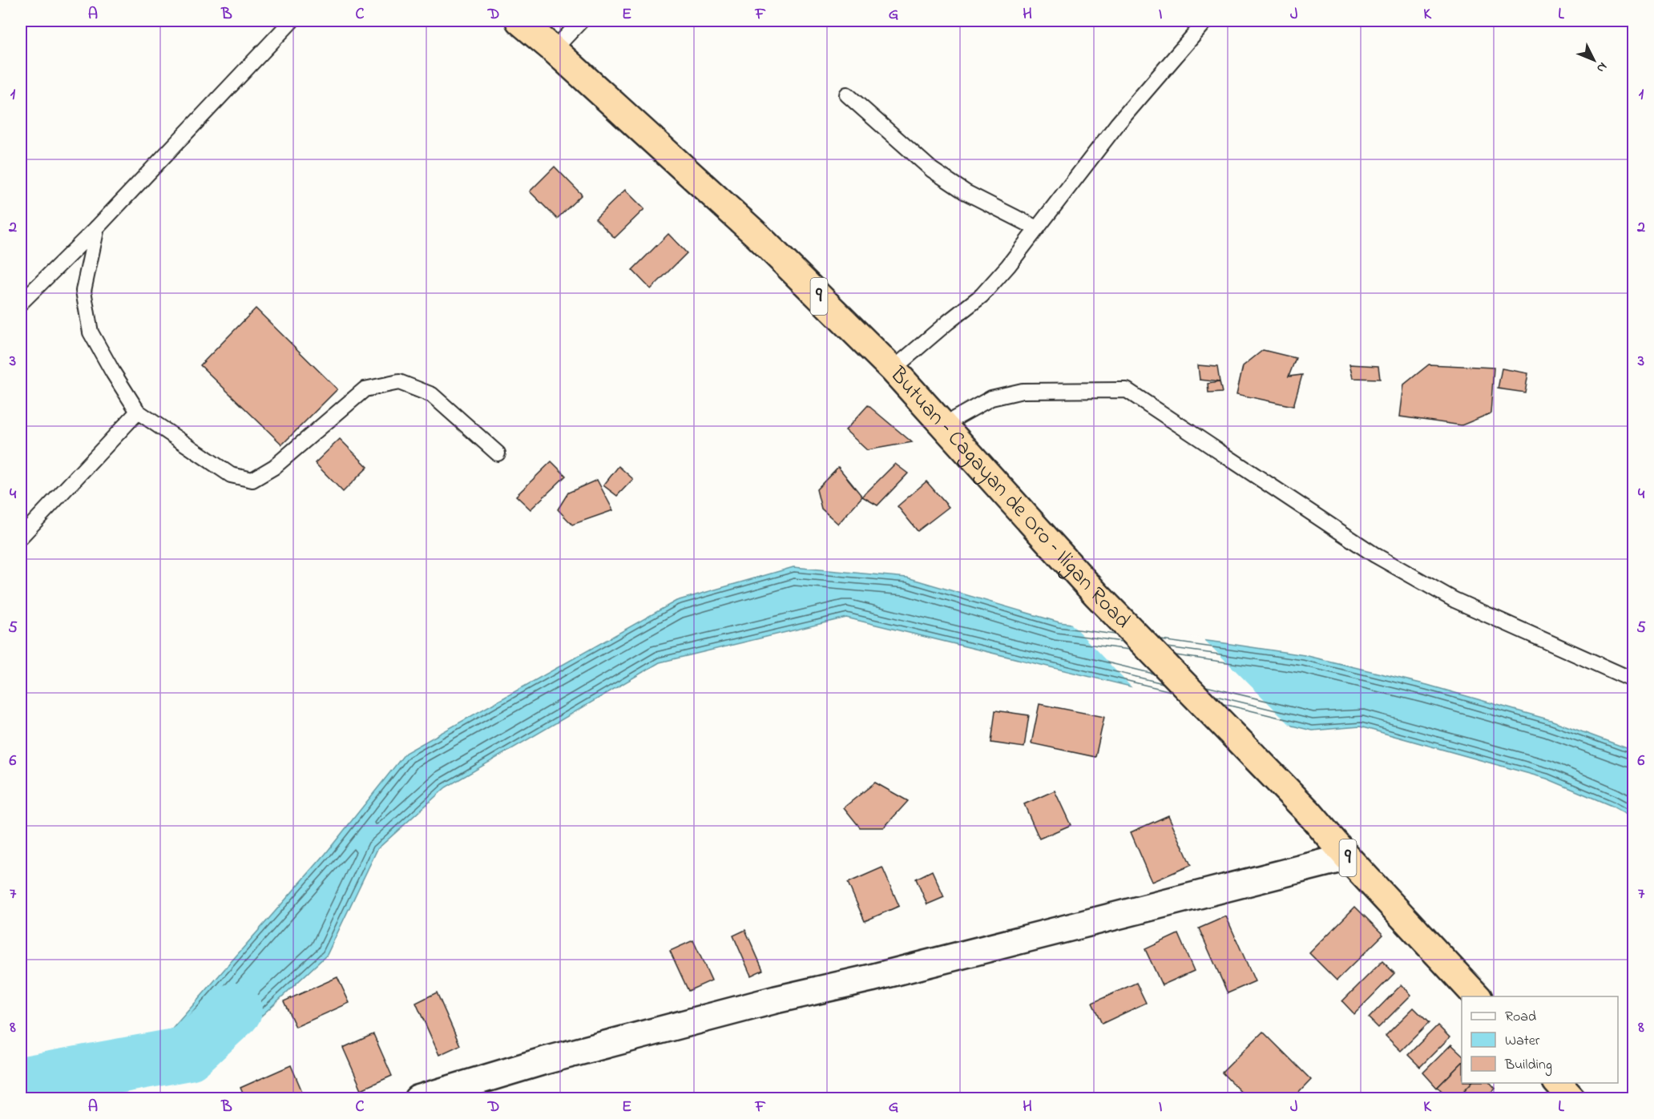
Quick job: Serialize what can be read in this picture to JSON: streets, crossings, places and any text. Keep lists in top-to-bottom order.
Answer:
{
  "streets": {
    "highway": ["9", "Butuan – Cagayan de Oro – Iligan Road"]
  },
  "legend": ["Road", "Water", "Building"],
  "north": "bottom right",
  "grid": {
    "columns": [
      "A",
      "B",
      "C",
      "D",
      "E",
      "F",
      "G",
      "H",
      "I",
      "J",
      "K",
      "L"
    ],
    "rows": [
      "1",
      "2",
      "3",
      "4",
      "5",
      "6",
      "7",
      "8"
    ]
  }
}
